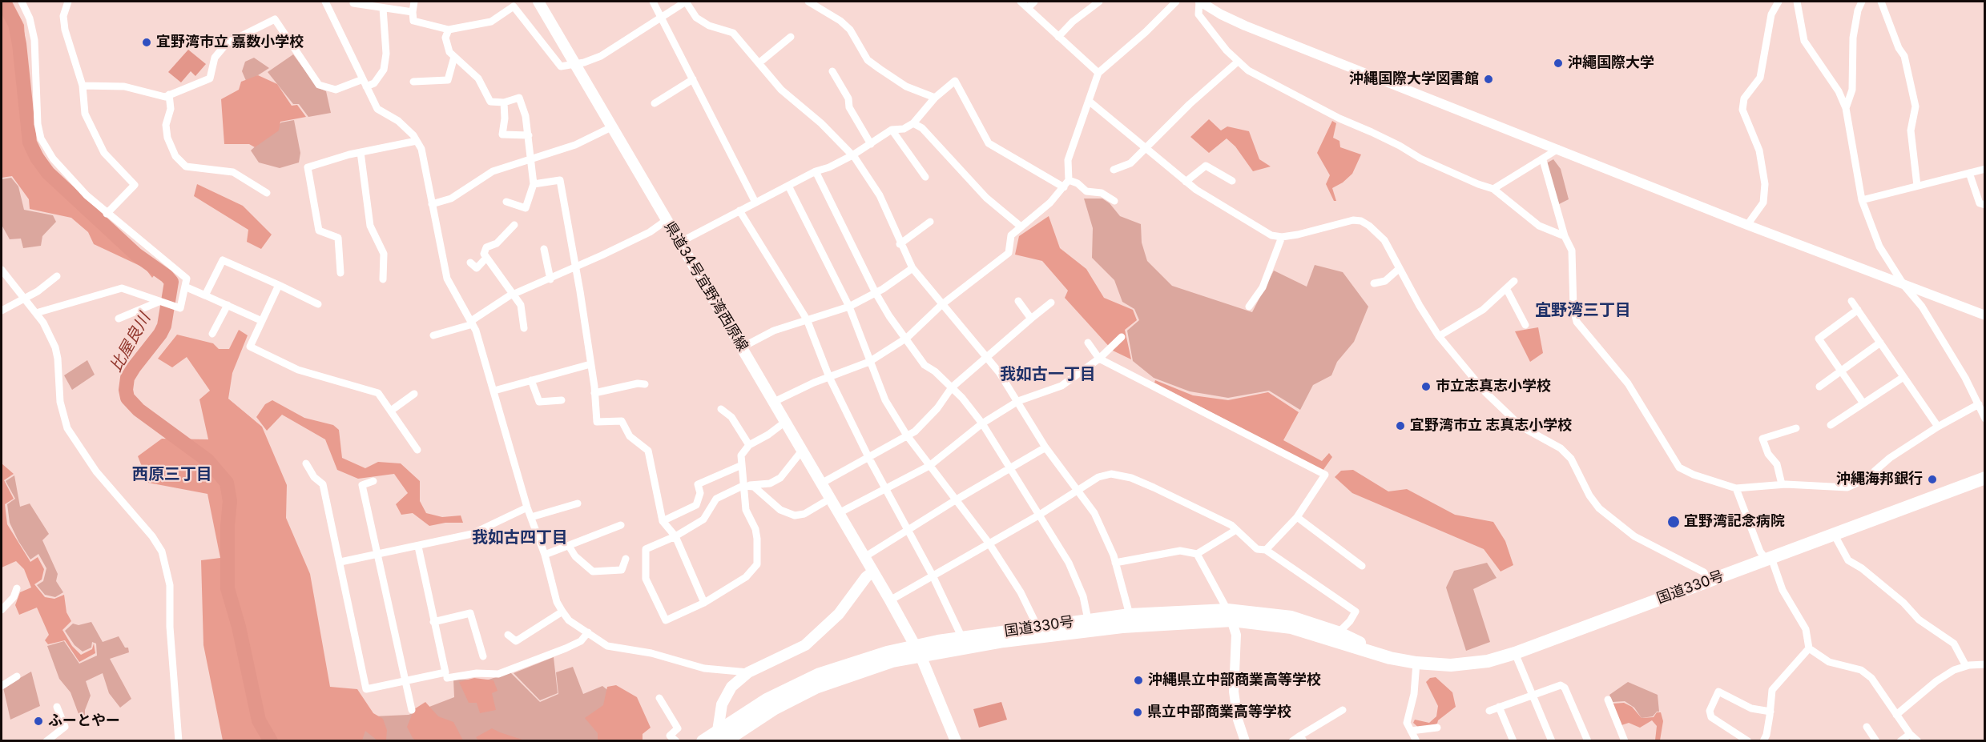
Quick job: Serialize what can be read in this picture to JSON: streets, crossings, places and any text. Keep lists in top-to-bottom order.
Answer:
{
  "streets": {
    "highway": ["国道330号"],
    "main road": ["県道34号宜野湾西原線"]
  },
  "crossings": [
    ["県道34号宜野湾西原線", "国道330号"]
  ],
  "districts": [
    "宜野湾三丁目",
    "我如古一丁目",
    "西原三丁目",
    "我如古四丁目"
  ],
  "water": ["比屋良川"],
  "places": [
    "宜野湾市立 嘉数小学校",
    "沖繩国際大学",
    "沖縄国際大学図書館",
    "市立志真志小学校",
    "宜野湾市立 志真志小学校",
    "沖縄海邦銀行",
    "宜野湾記念病院",
    "沖縄県立中部商業高等学校",
    "県立中部商業高等学校",
    "ふーとやー"
  ]
}
